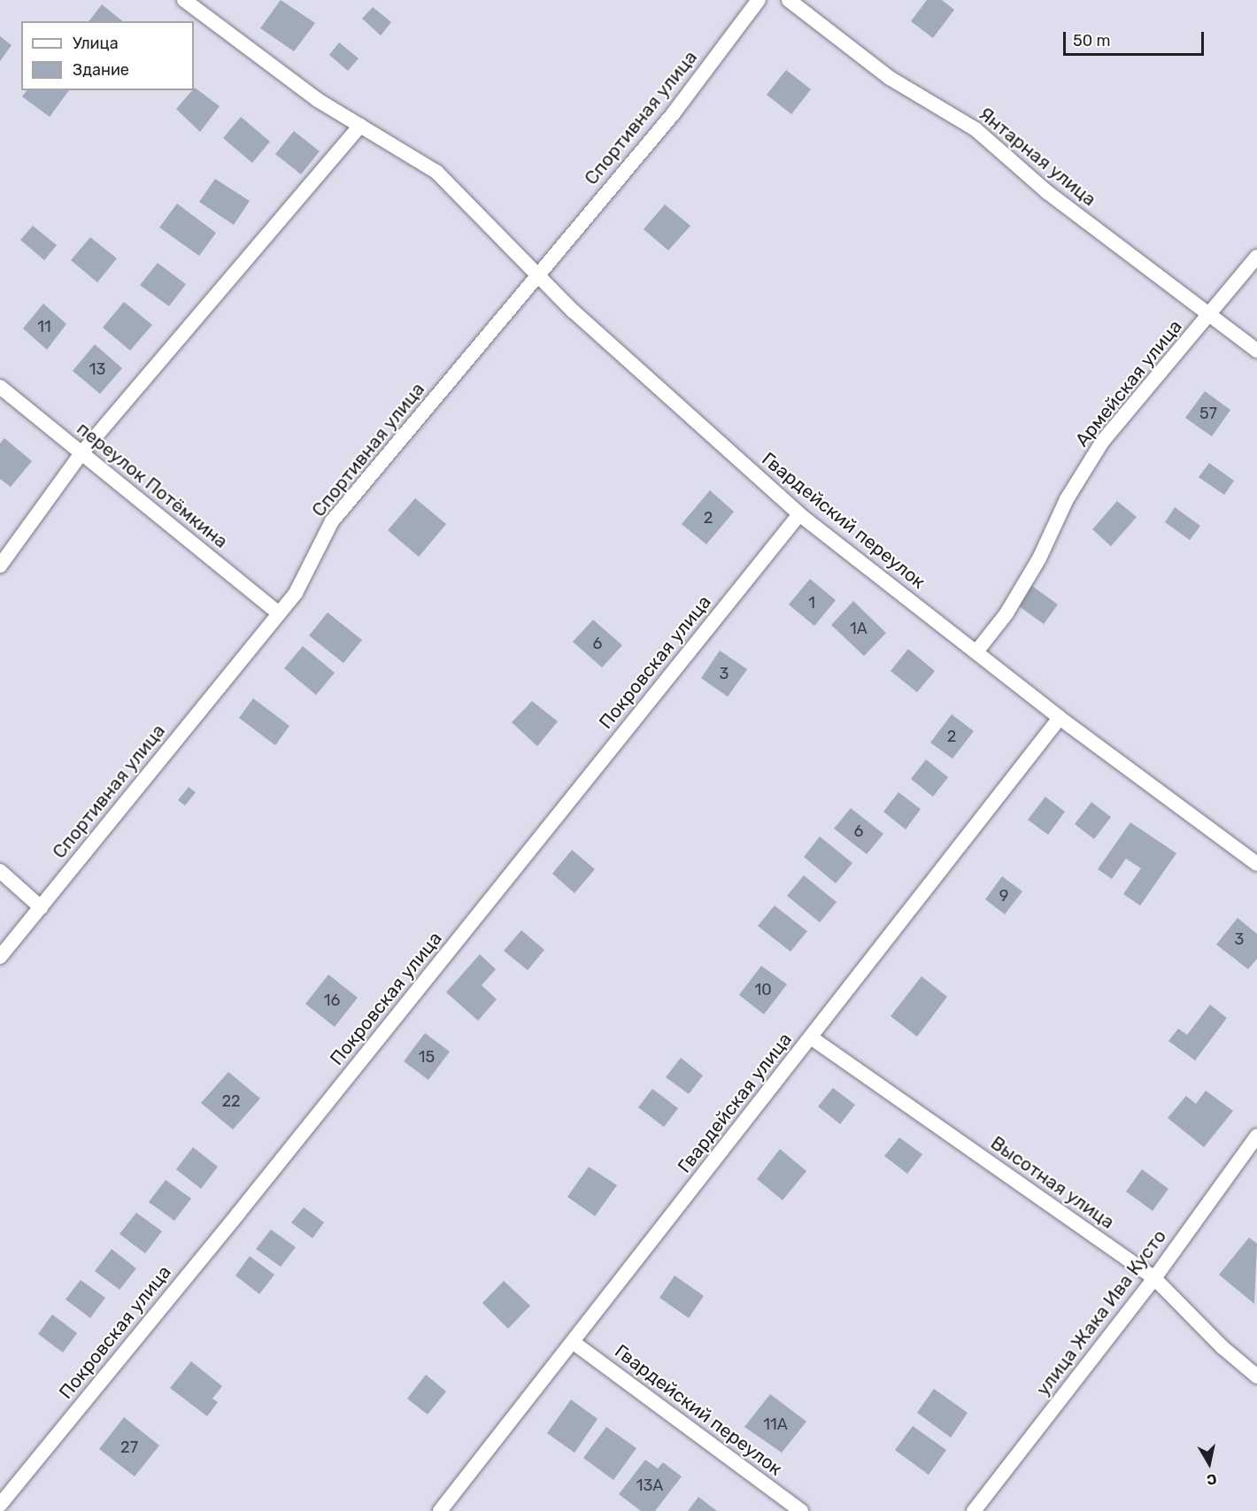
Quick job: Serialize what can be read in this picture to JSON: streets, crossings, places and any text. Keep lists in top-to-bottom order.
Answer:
{
  "streets": {
    "street": [
      "Спортивная улица",
      "Янтарная улица",
      "Армейская улица",
      "переулок Потёмкина",
      "Гвардейский переулок",
      "Покровская улица",
      "Гвардейская улица",
      "Высотная улица",
      "улица Жака Ива Кусто"
    ]
  },
  "crossings": [
    ["Спортивная улица", "переулок Потёмкина"],
    ["Спортивная улица", "Гвардейский переулок"],
    ["Янтарная улица", "Армейская улица"],
    ["Армейская улица", "Гвардейский переулок"],
    ["Гвардейский переулок", "Покровская улица"],
    ["Гвардейский переулок", "Гвардейская улица"],
    ["Гвардейская улица", "Высотная улица"],
    ["Высотная улица", "улица Жака Ива Кусто"]
  ],
  "house_numbers": [
    "11",
    "13",
    "57",
    "2",
    "1",
    "1А",
    "6",
    "3",
    "2",
    "6",
    "9",
    "3",
    "10",
    "16",
    "15",
    "22",
    "11А",
    "27",
    "13А"
  ],
  "legend": ["Улица", "Здание"],
  "scale_bar": "50 m",
  "north": "bottom"
}
